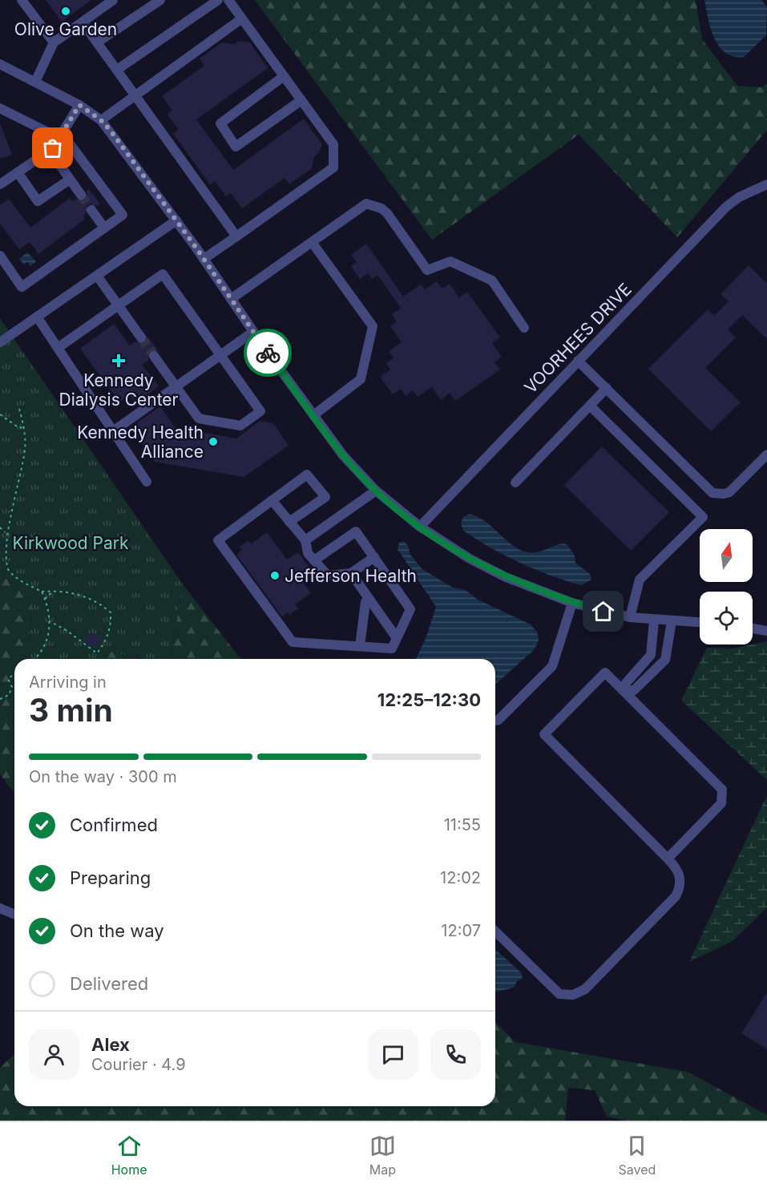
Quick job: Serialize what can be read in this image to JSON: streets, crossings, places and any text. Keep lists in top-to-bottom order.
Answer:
{
  "streets": {
    "street": ["VOORHEES DRIVE"]
  },
  "parks": ["Kirkwood Park"],
  "places": {
    "other": ["Olive Garden", "Kennedy Health Alliance", "Jefferson Health"],
    "health": ["Kennedy Dialysis Center"]
  },
  "north": "top",
  "page": {
    "heading": ["3 min", "Arriving in", "12:25–12:30"],
    "panel": ["Alex", "Courier · 4.9"],
    "bar": "On the way · 300 m",
    "list": [
      ["Confirmed", "11:55"],
      ["Preparing", "12:02"],
      ["On the way", "12:07"],
      "Delivered"
    ],
    "tabs": ["Home", "Map", "Saved"]
  }
}
